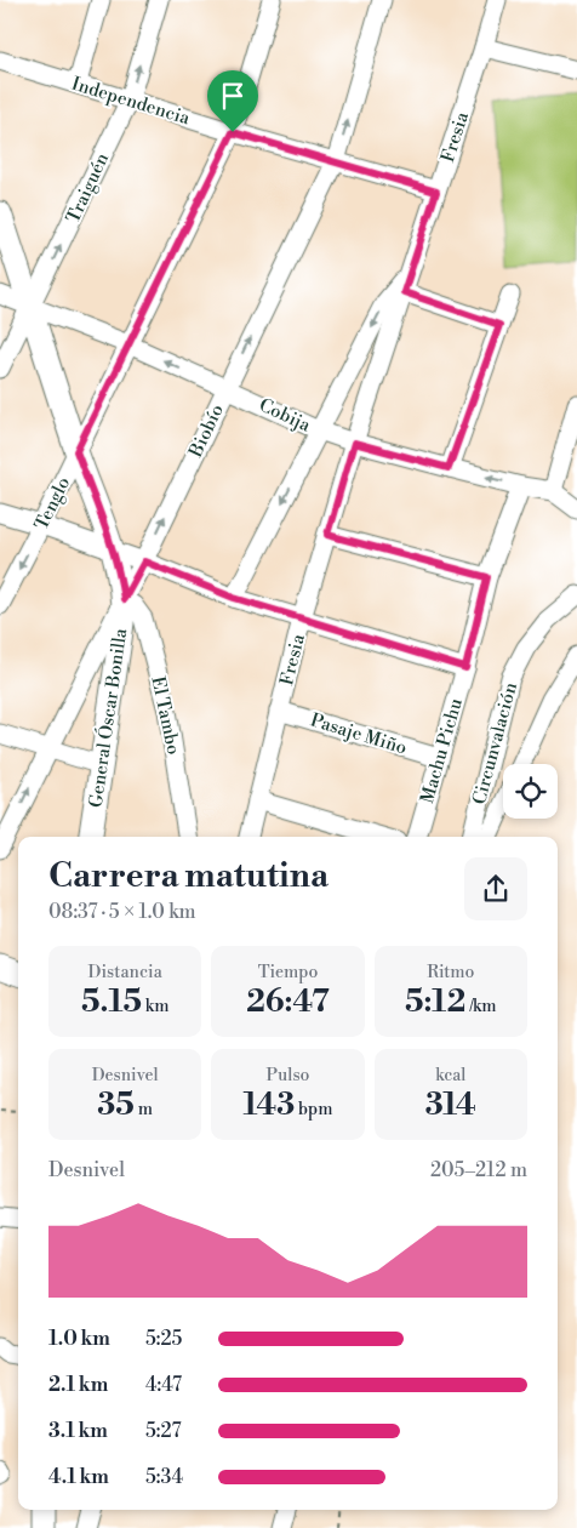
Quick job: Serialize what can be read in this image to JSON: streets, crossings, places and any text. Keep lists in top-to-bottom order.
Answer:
{
  "streets": {
    "main road": ["General Óscar Bonilla"],
    "street": [
      "Independencia",
      "Fresia",
      "Traiguén",
      "Cobija",
      "Biobío",
      "Tenglo",
      "El Tambo",
      "Pasaje Miño",
      "Circunvalación",
      "Machu Pichu"
    ]
  },
  "crossings": [
    ["Independencia", "Fresia"],
    ["Independencia", "Traiguén"],
    ["Independencia", "Biobío"],
    ["Independencia", "Tenglo"],
    ["Fresia", "Cobija"],
    ["Fresia", "Pasaje Miño"],
    ["Traiguén", "Cobija"],
    ["Traiguén", "General Óscar Bonilla"],
    ["Cobija", "Biobío"],
    ["Cobija", "Tenglo"],
    ["Cobija", "General Óscar Bonilla"],
    ["Cobija", "Machu Pichu"],
    ["Biobío", "El Tambo"],
    ["Biobío", "General Óscar Bonilla"],
    ["Tenglo", "General Óscar Bonilla"],
    ["El Tambo", "General Óscar Bonilla"],
    ["Pasaje Miño", "Machu Pichu"]
  ],
  "one_way": ["Traiguén", "Biobío"],
  "page": {
    "heading": ["Carrera matutina", "08:37 · 5 × 1.0 km"],
    "stats": [
      ["Distancia", "5.15 km"],
      ["Tiempo", "26:47"],
      ["Ritmo", "5:12 /km"],
      ["Desnivel", "35 m"],
      ["Pulso", "143 bpm"],
      ["kcal", "314"]
    ],
    "chart": ["Desnivel", "205–212 m"],
    "list": [
      {
        "name": "1.0 km",
        "note": "5:25"
      },
      {
        "name": "2.1 km",
        "note": "4:47"
      },
      {
        "name": "3.1 km",
        "note": "5:27"
      },
      {
        "name": "4.1 km",
        "note": "5:34"
      }
    ]
  }
}
